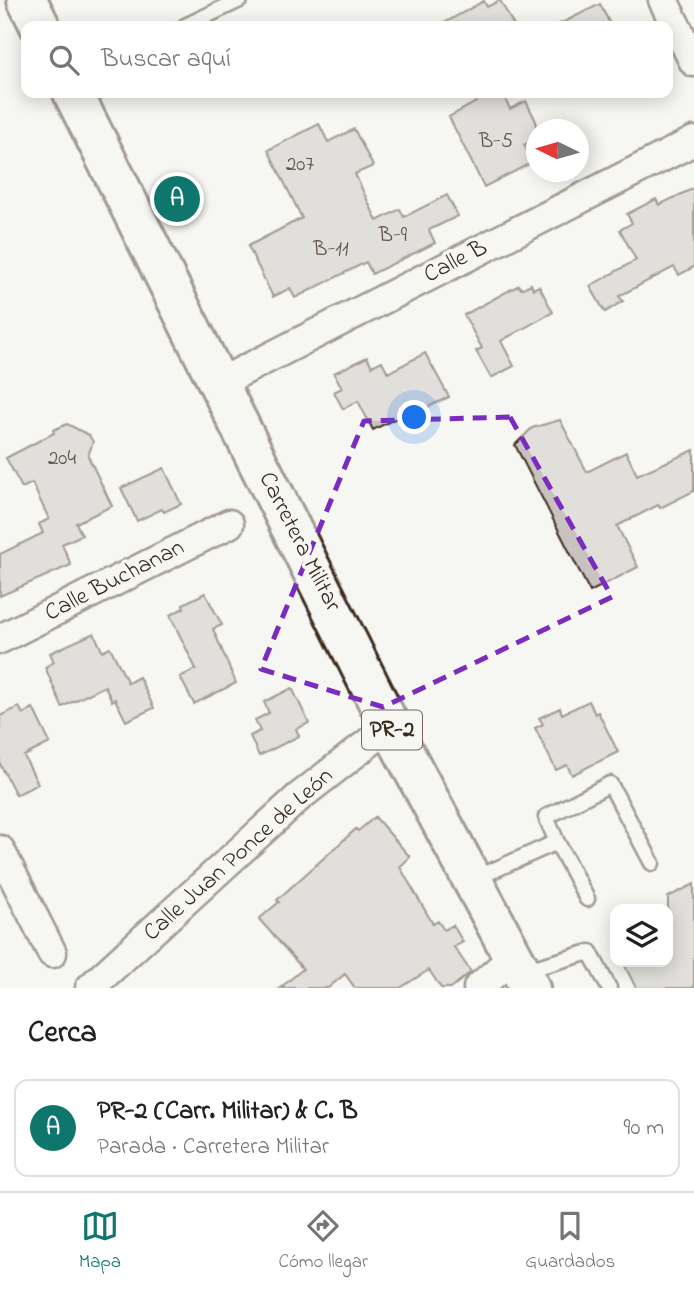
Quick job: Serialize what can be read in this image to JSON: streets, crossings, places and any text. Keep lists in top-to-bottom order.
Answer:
{
  "streets": {
    "main road": ["Carretera Militar", "PR-2"],
    "street": ["Calle B", "Calle Buchanan", "Calle Juan Ponce de León"]
  },
  "crossings": [
    ["Calle B", "Carretera Militar"],
    ["Carretera Militar", "Calle Juan Ponce de León"]
  ],
  "house_numbers": [
    "B-5",
    "207",
    "B-9",
    "B-11",
    "204"
  ],
  "north": "left",
  "page": {
    "search": "Buscar aquí",
    "pins": "A",
    "heading": "Cerca",
    "list": [
      {
        "mark": "A",
        "name": "PR-2 (Carr. Militar) & C. B",
        "note": "Parada · Carretera Militar",
        "value": "90 m"
      }
    ],
    "nav": ["Mapa", "Cómo llegar", "Guardados"]
  }
}
